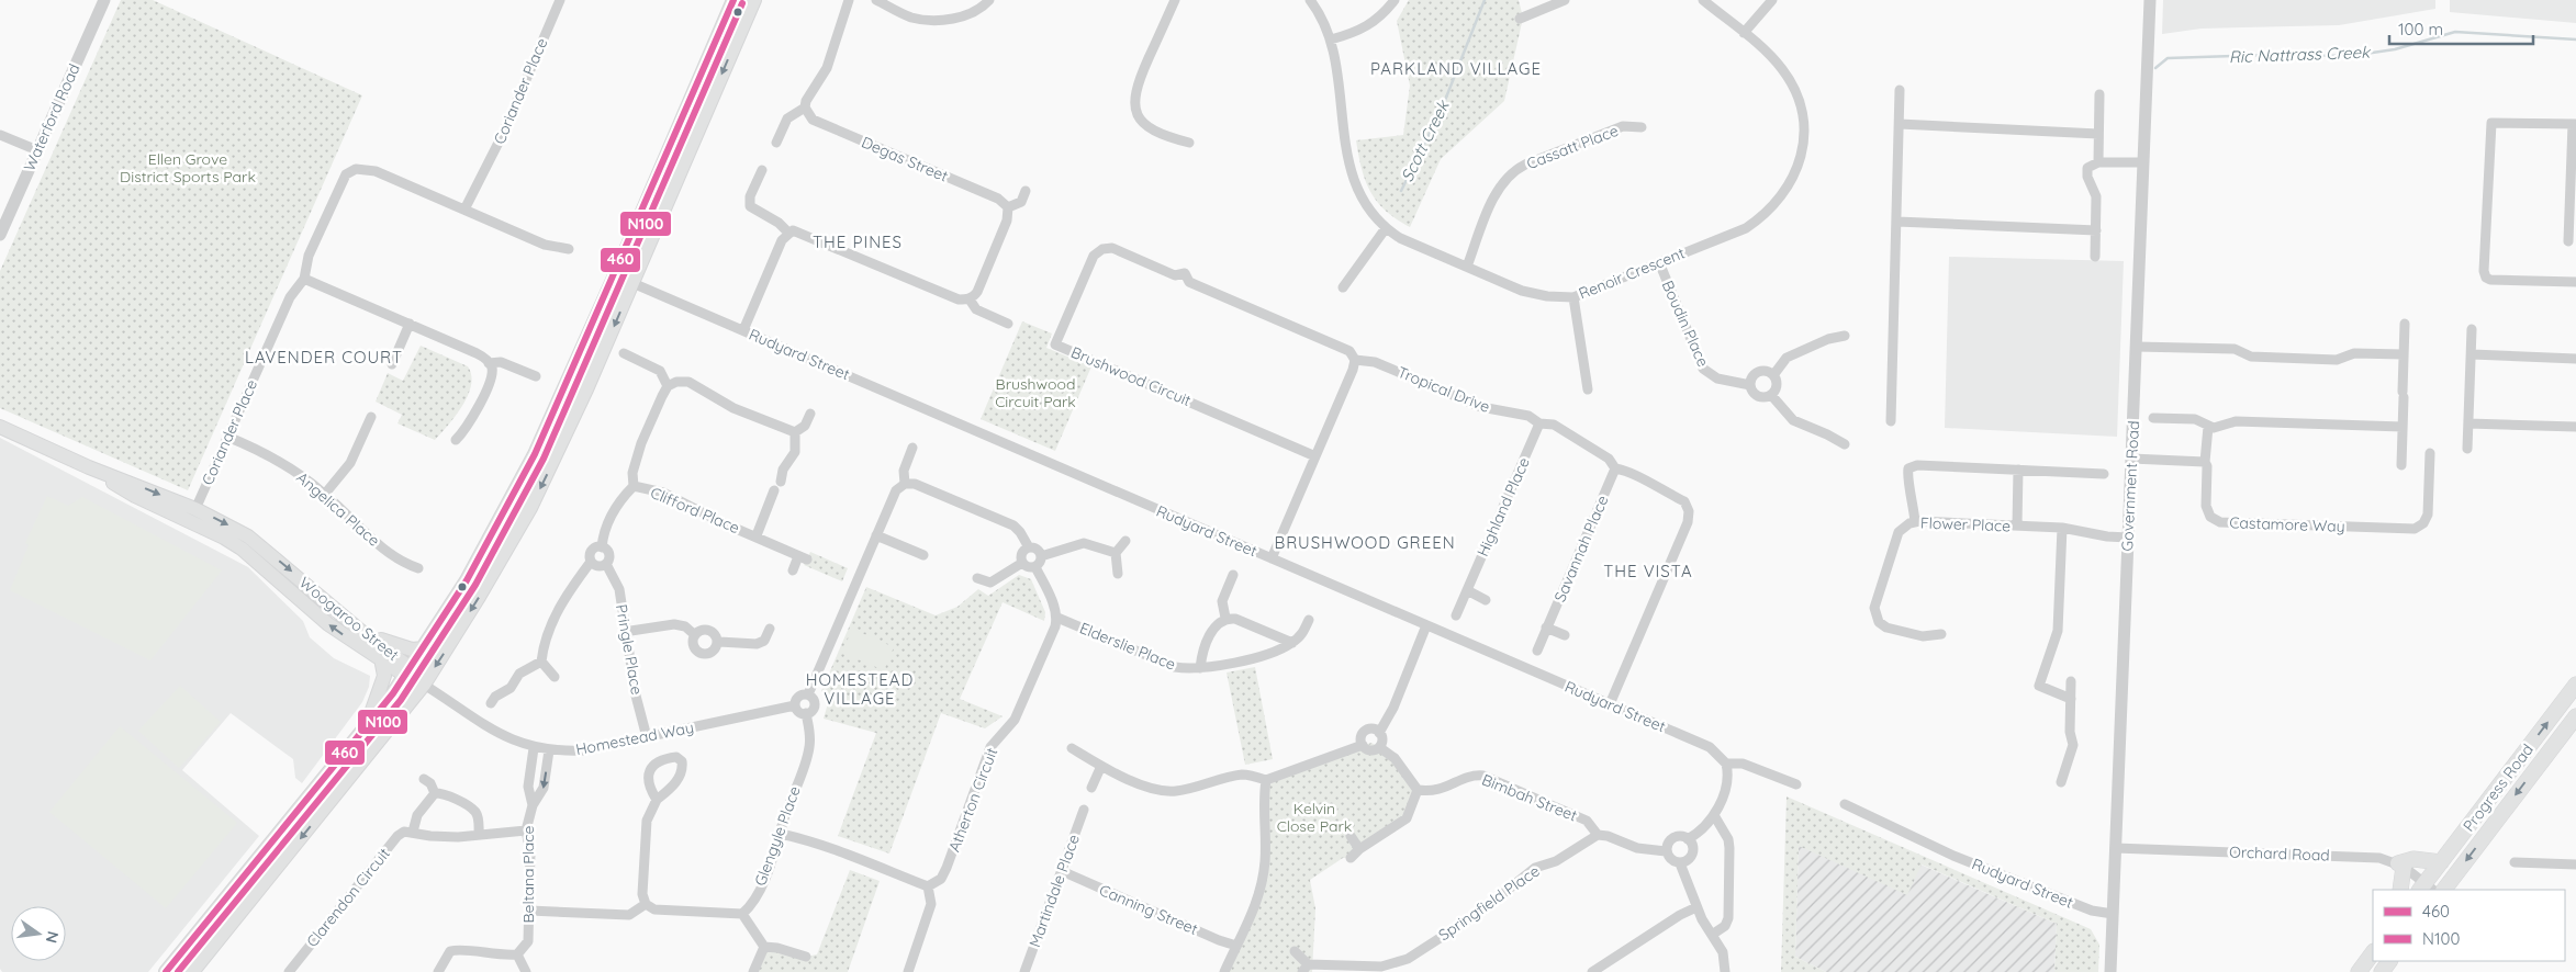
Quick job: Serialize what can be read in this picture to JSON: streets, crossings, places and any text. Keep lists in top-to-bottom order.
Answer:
{
  "streets": {
    "main road": ["Woogaroo Street", "Progress Road"],
    "street": [
      "Coriander Place",
      "Waterford Road",
      "Cassatt Place",
      "Degas Street",
      "Renoir Crescent",
      "Boudin Place",
      "Rudyard Street",
      "Brushwood Circuit",
      "Tropical Drive",
      "Government Road",
      "Highland Place",
      "Angelica Place",
      "Clifford Place",
      "Flower Place",
      "Castamore Way",
      "Savannah Place",
      "Elderslie Place",
      "Pringle Place",
      "Homestead Way",
      "Bimbah Street",
      "Atherton Circuit",
      "Glengyle Place",
      "Orchard Road",
      "Beltana Place",
      "Martindale Place",
      "Clarendon Circuit",
      "Springfield Place",
      "Canning Street"
    ]
  },
  "crossings": [
    ["Coriander Place", "Angelica Place"],
    ["Coriander Place", "Woogaroo Street"],
    ["Cassatt Place", "Renoir Crescent"],
    ["Renoir Crescent", "Boudin Place"],
    ["Rudyard Street", "Tropical Drive"],
    ["Rudyard Street", "Government Road"],
    ["Brushwood Circuit", "Tropical Drive"],
    ["Tropical Drive", "Highland Place"],
    ["Tropical Drive", "Savannah Place"],
    ["Government Road", "Flower Place"],
    ["Government Road", "Orchard Road"],
    ["Woogaroo Street", "Homestead Way"],
    ["Elderslie Place", "Atherton Circuit"],
    ["Pringle Place", "Homestead Way"],
    ["Homestead Way", "Glengyle Place"],
    ["Homestead Way", "Beltana Place"],
    ["Progress Road", "Orchard Road"],
    ["Bimbah Street", "Springfield Place"],
    ["Martindale Place", "Canning Street"]
  ],
  "districts": [
    "PARKLAND VILLAGE",
    "THE PINES",
    "LAVENDER COURT",
    "BRUSHWOOD GREEN",
    "THE VISTA",
    "HOMESTEAD VILLAGE"
  ],
  "water": ["Ric Nattrass Creek", "Scott Creek"],
  "parks": ["Ellen Grove District Sports Park", "Brushwood Circuit Park", "Kelvin Close Park"],
  "lines": ["transit line 460", "transit line N100"],
  "legend": ["460", "N100"],
  "scale_bar": "100 m",
  "north": "right"
}
